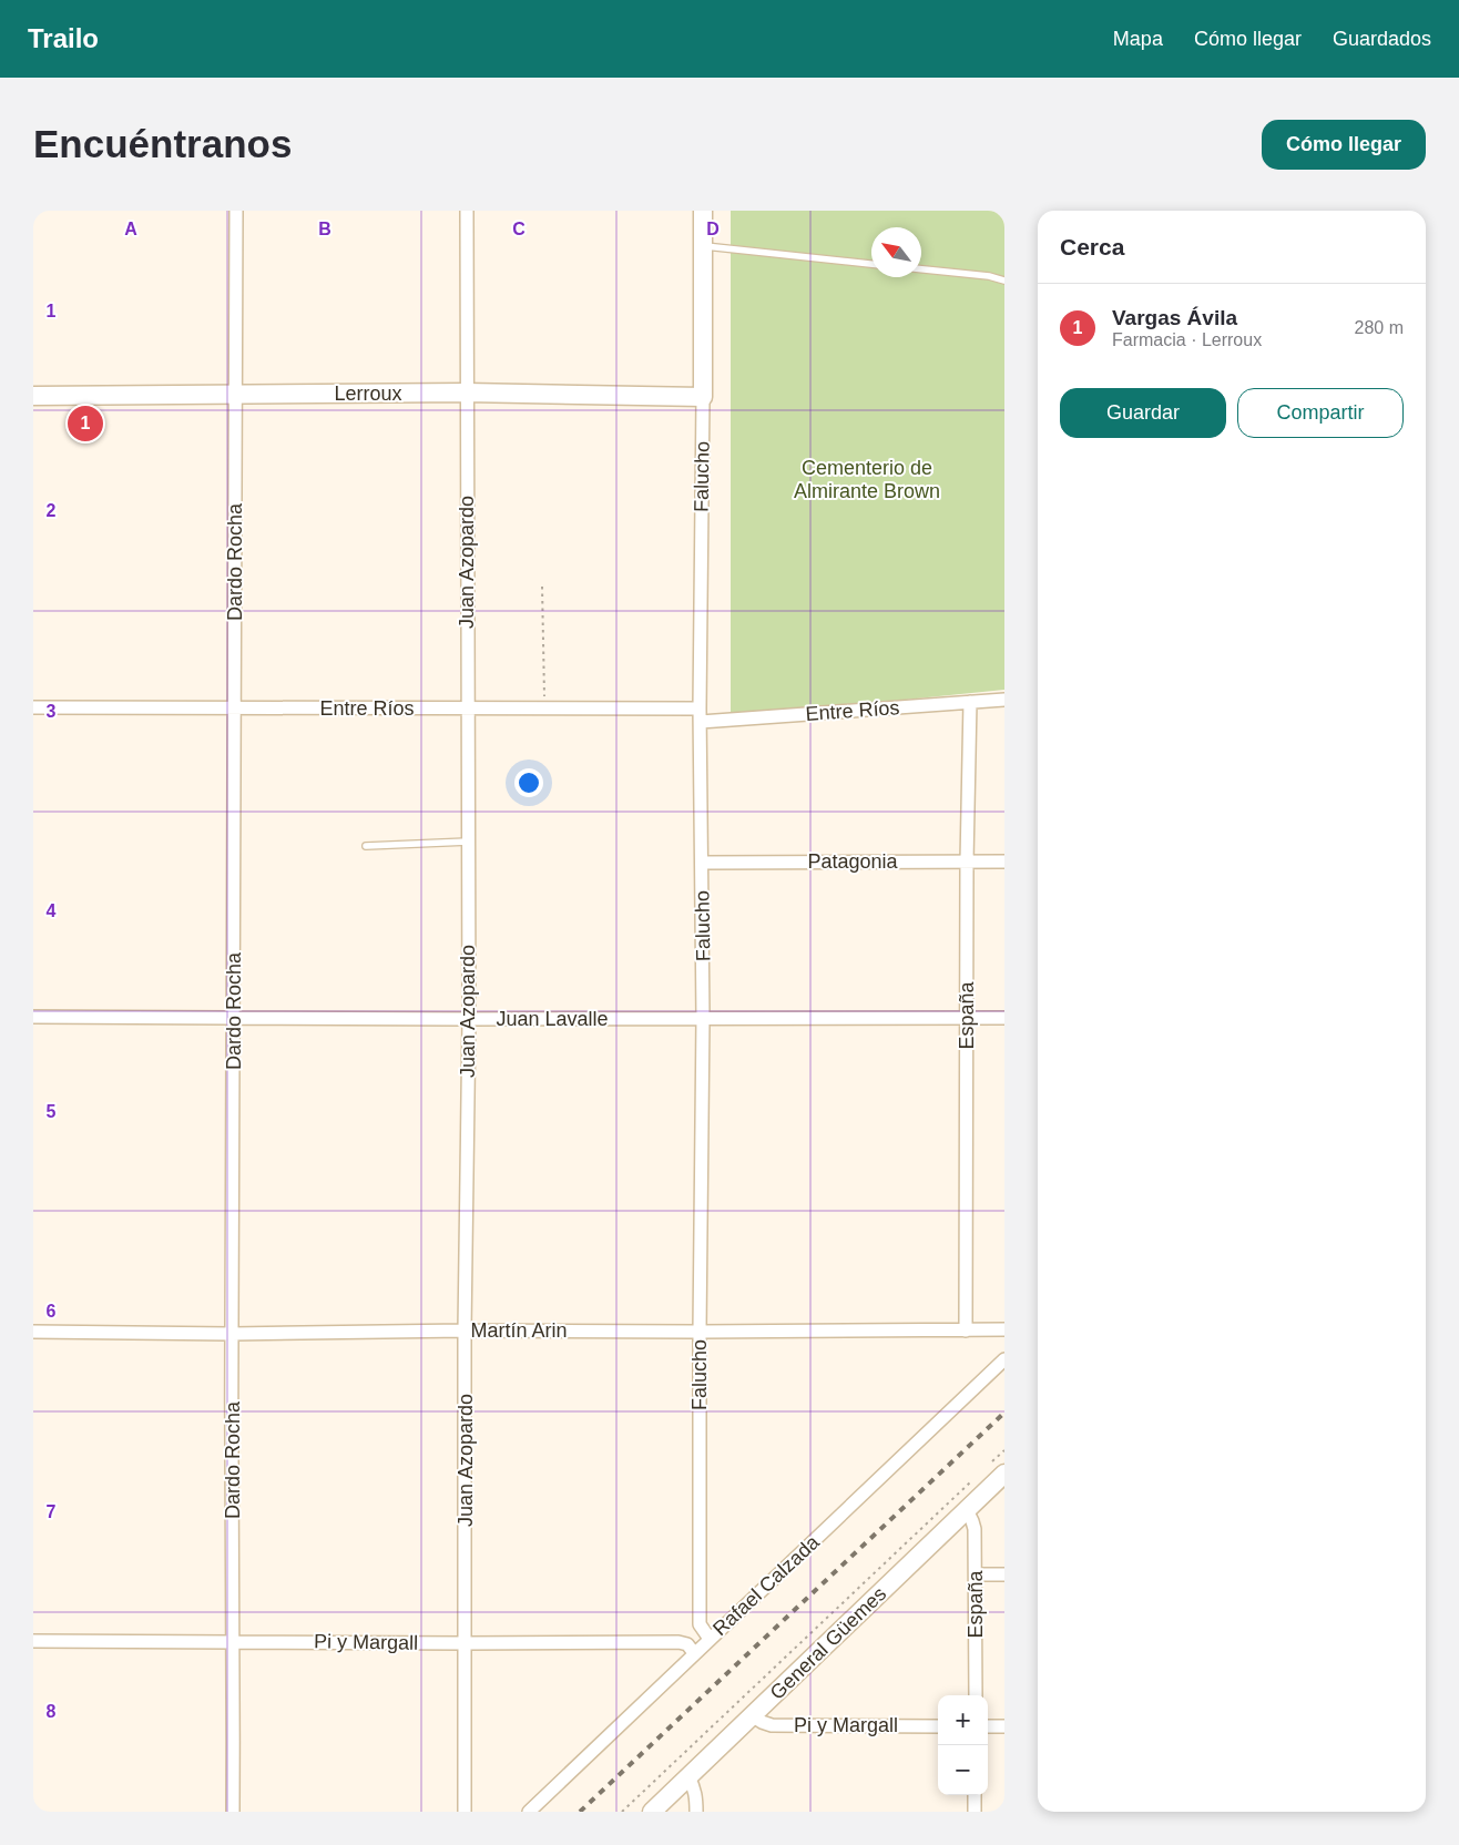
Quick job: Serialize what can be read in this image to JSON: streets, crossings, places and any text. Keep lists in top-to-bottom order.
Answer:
{
  "streets": {
    "street": [
      "Lerroux",
      "Falucho",
      "Dardo Rocha",
      "Juan Azopardo",
      "Entre Ríos",
      "Patagonia",
      "España",
      "Juan Lavalle",
      "Martín Arin",
      "Rafael Calzada",
      "Pi y Margall",
      "General Güemes"
    ]
  },
  "crossings": [
    ["Lerroux", "Falucho"],
    ["Lerroux", "Dardo Rocha"],
    ["Lerroux", "Juan Azopardo"],
    ["Falucho", "Entre Ríos"],
    ["Falucho", "Patagonia"],
    ["Falucho", "Juan Lavalle"],
    ["Falucho", "Martín Arin"],
    ["Falucho", "Rafael Calzada"],
    ["Dardo Rocha", "Entre Ríos"],
    ["Dardo Rocha", "Juan Lavalle"],
    ["Dardo Rocha", "Martín Arin"],
    ["Dardo Rocha", "Pi y Margall"],
    ["Juan Azopardo", "Entre Ríos"],
    ["Juan Azopardo", "Juan Lavalle"],
    ["Juan Azopardo", "Martín Arin"],
    ["Juan Azopardo", "Pi y Margall"],
    ["Entre Ríos", "España"],
    ["Patagonia", "España"],
    ["España", "Juan Lavalle"],
    ["España", "Martín Arin"],
    ["España", "General Güemes"],
    ["Rafael Calzada", "Pi y Margall"],
    ["Pi y Margall", "General Güemes"]
  ],
  "parks": ["Cementerio de Almirante Brown"],
  "north": "top left",
  "page": {
    "header": "Trailo",
    "nav": ["Mapa", "Cómo llegar", "Guardados"],
    "buttons": [
      "Cómo llegar",
      ["Guardar", "Compartir"]
    ],
    "title": "Encuéntranos",
    "heading": "Cerca",
    "list": [
      {
        "mark": "1",
        "name": "Vargas Ávila",
        "note": "Farmacia · Lerroux",
        "value": "280 m"
      }
    ],
    "pins": "1",
    "map_buttons": ["+", "−"]
  },
  "grid": {
    "columns": [
      "A",
      "B",
      "C",
      "D"
    ],
    "rows": [
      "1",
      "2",
      "3",
      "4",
      "5",
      "6",
      "7",
      "8"
    ]
  }
}
